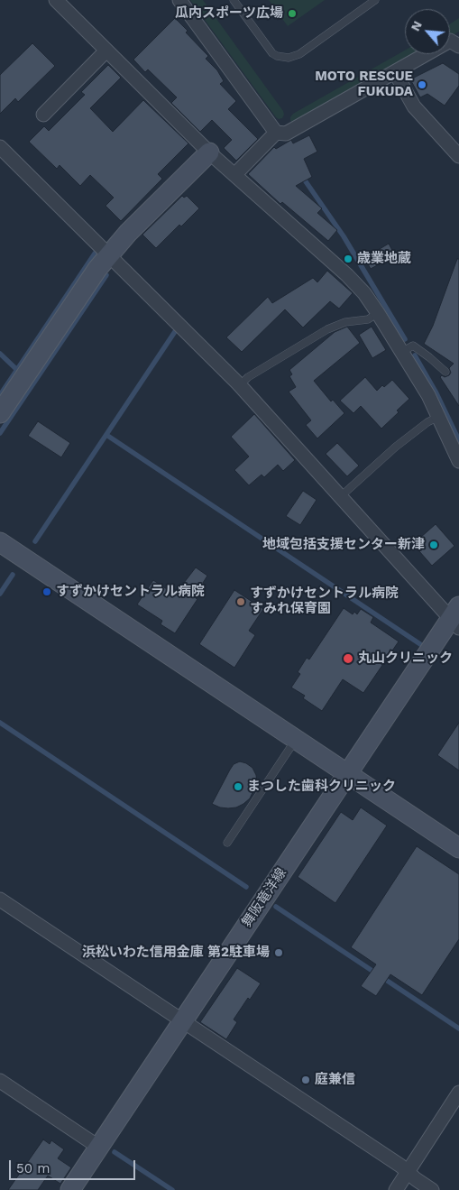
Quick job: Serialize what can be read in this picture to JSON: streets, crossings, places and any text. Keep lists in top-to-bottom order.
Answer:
{
  "streets": {
    "street": ["舞阪竜洋線"]
  },
  "places": [
    "瓜内スポーツ広場",
    "MOTO RESCUE FUKUDA",
    "歳業地蔵",
    "地域包括支援センター新津",
    "すずかけセントラル病院",
    "すずかけセントラル病院 すみれ保育園",
    "丸山クリニック",
    "まつした歯科クリニック",
    "浜松いわた信用金庫 第2駐車場",
    "庭兼信"
  ],
  "scale_bar": "50 m",
  "north": "top left"
}
